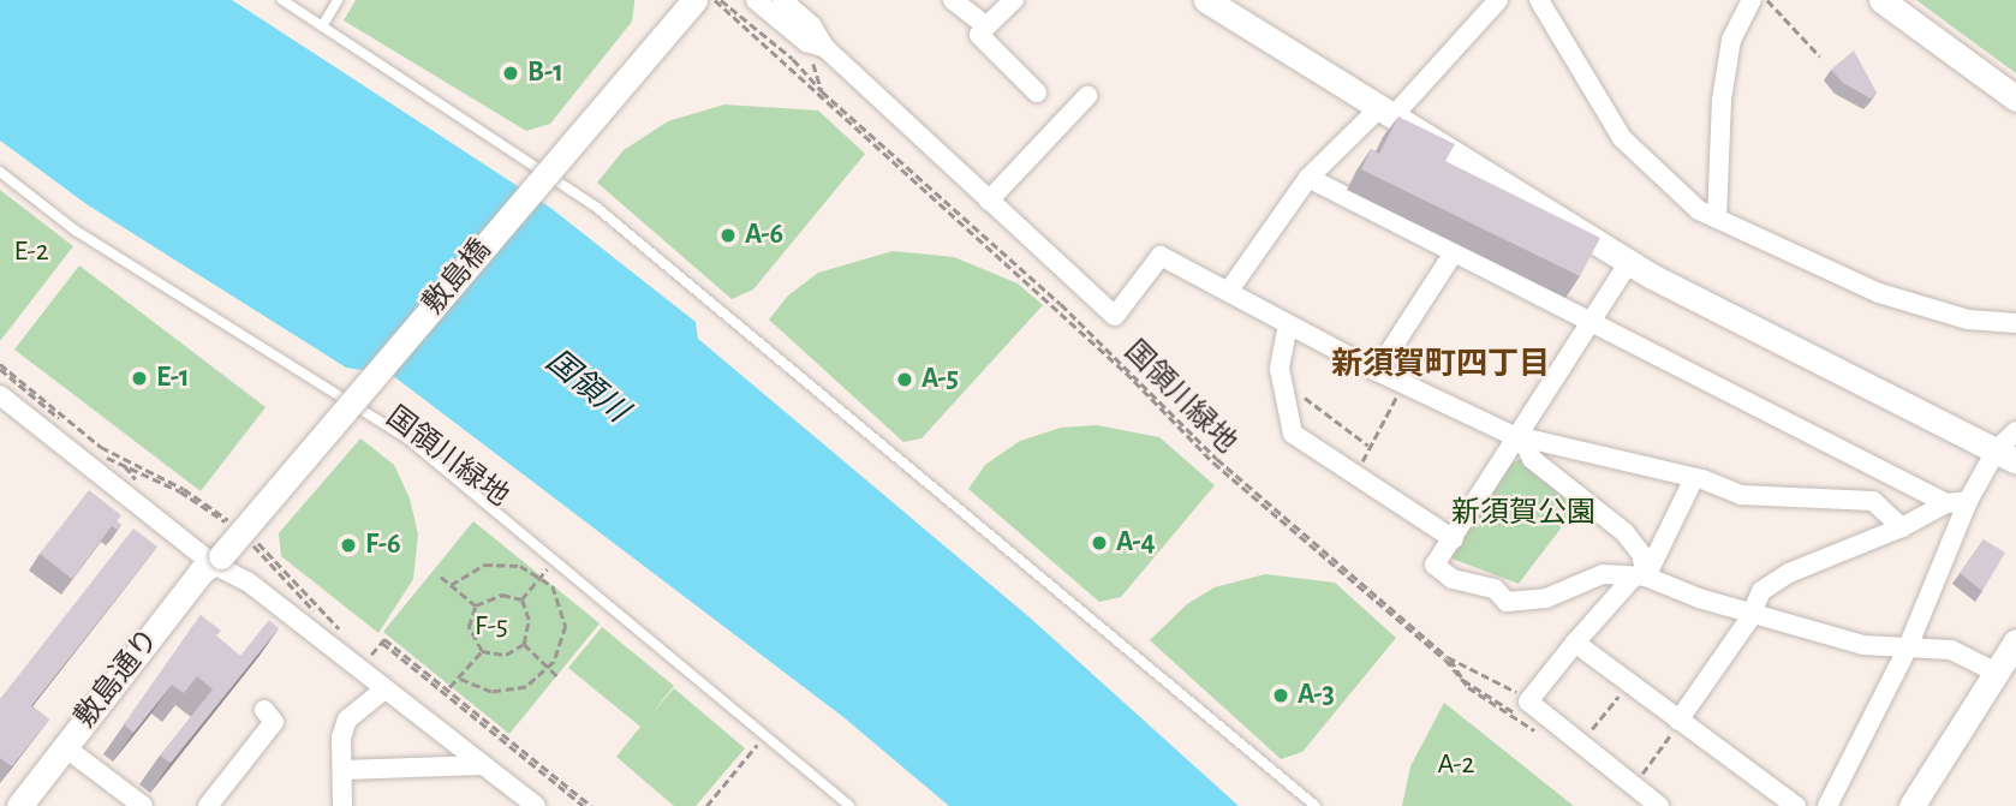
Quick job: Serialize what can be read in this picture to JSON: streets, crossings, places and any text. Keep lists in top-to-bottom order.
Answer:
{
  "streets": {
    "street": ["敷島橋", "敷島通り"],
    "path": ["国領川緑地"]
  },
  "crossings": [
    ["敷島橋", "敷島通り"]
  ],
  "districts": ["新須賀町四丁目"],
  "water": ["国領川"],
  "parks": [
    "E-2",
    "新須賀公園",
    "F-5",
    "A-2"
  ],
  "places": [
    "B-1",
    "A-6",
    "E-1",
    "A-5",
    "A-4",
    "F-6",
    "A-3"
  ]
}
